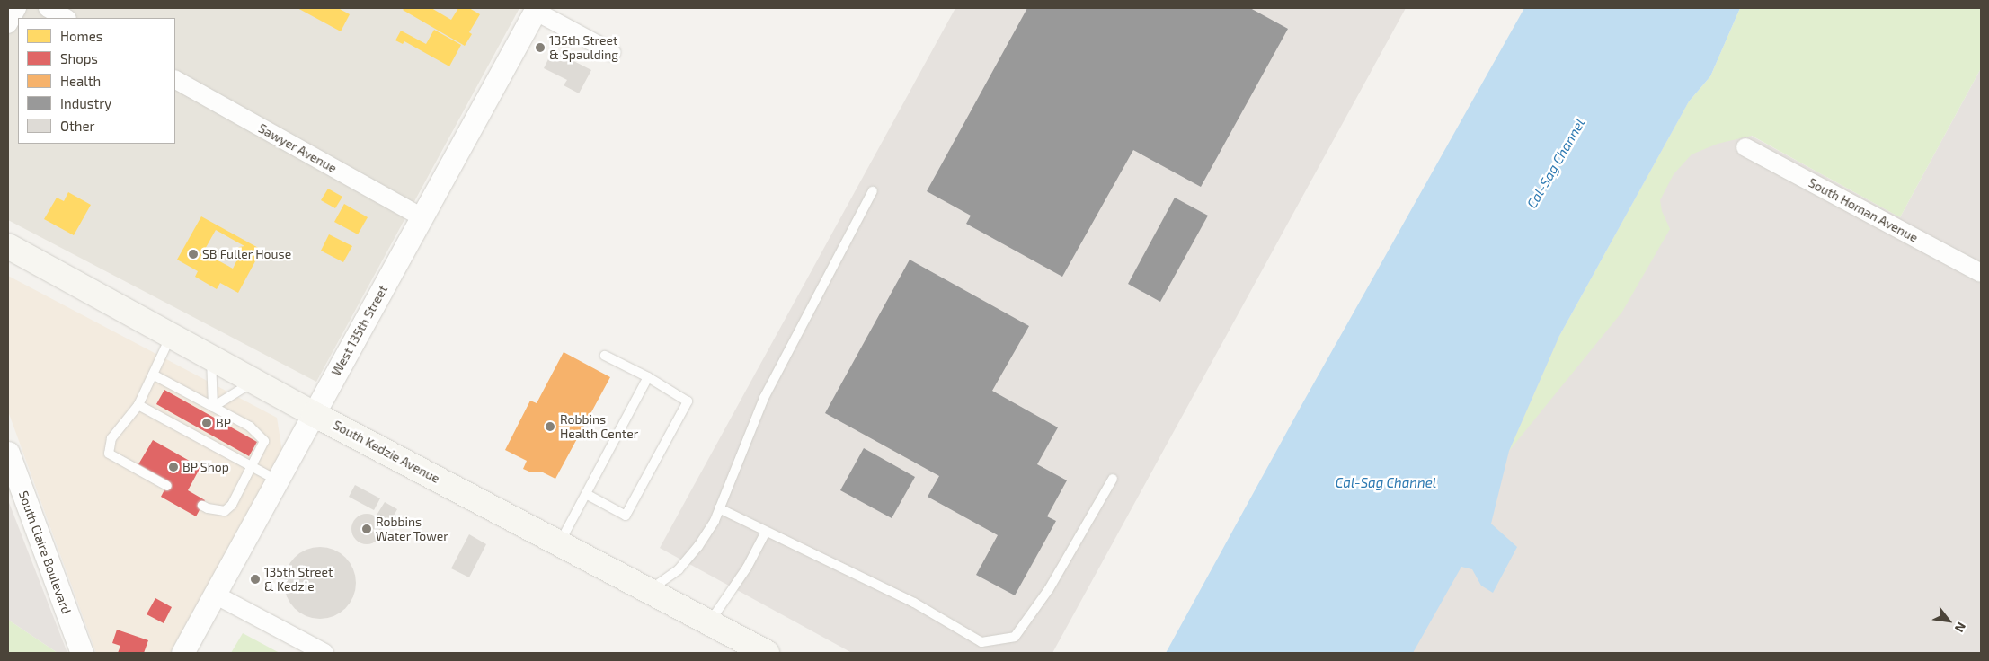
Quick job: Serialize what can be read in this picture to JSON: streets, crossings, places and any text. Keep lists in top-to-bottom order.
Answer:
{
  "streets": {
    "main road": ["South Kedzie Avenue"],
    "street": [
      "Sawyer Avenue",
      "South Homan Avenue",
      "West 135th Street",
      "South Claire Boulevard"
    ]
  },
  "crossings": [
    ["Sawyer Avenue", "West 135th Street"],
    ["West 135th Street", "South Kedzie Avenue"]
  ],
  "water": ["Cal-Sag Channel"],
  "places": [
    "135th Street & Spaulding",
    "SB Fuller House",
    "BP",
    "Robbins Health Center",
    "BP Shop",
    "Robbins Water Tower",
    "135th Street & Kedzie"
  ],
  "legend": [
    "Homes",
    "Shops",
    "Health",
    "Industry",
    "Other"
  ],
  "north": "bottom right"
}
